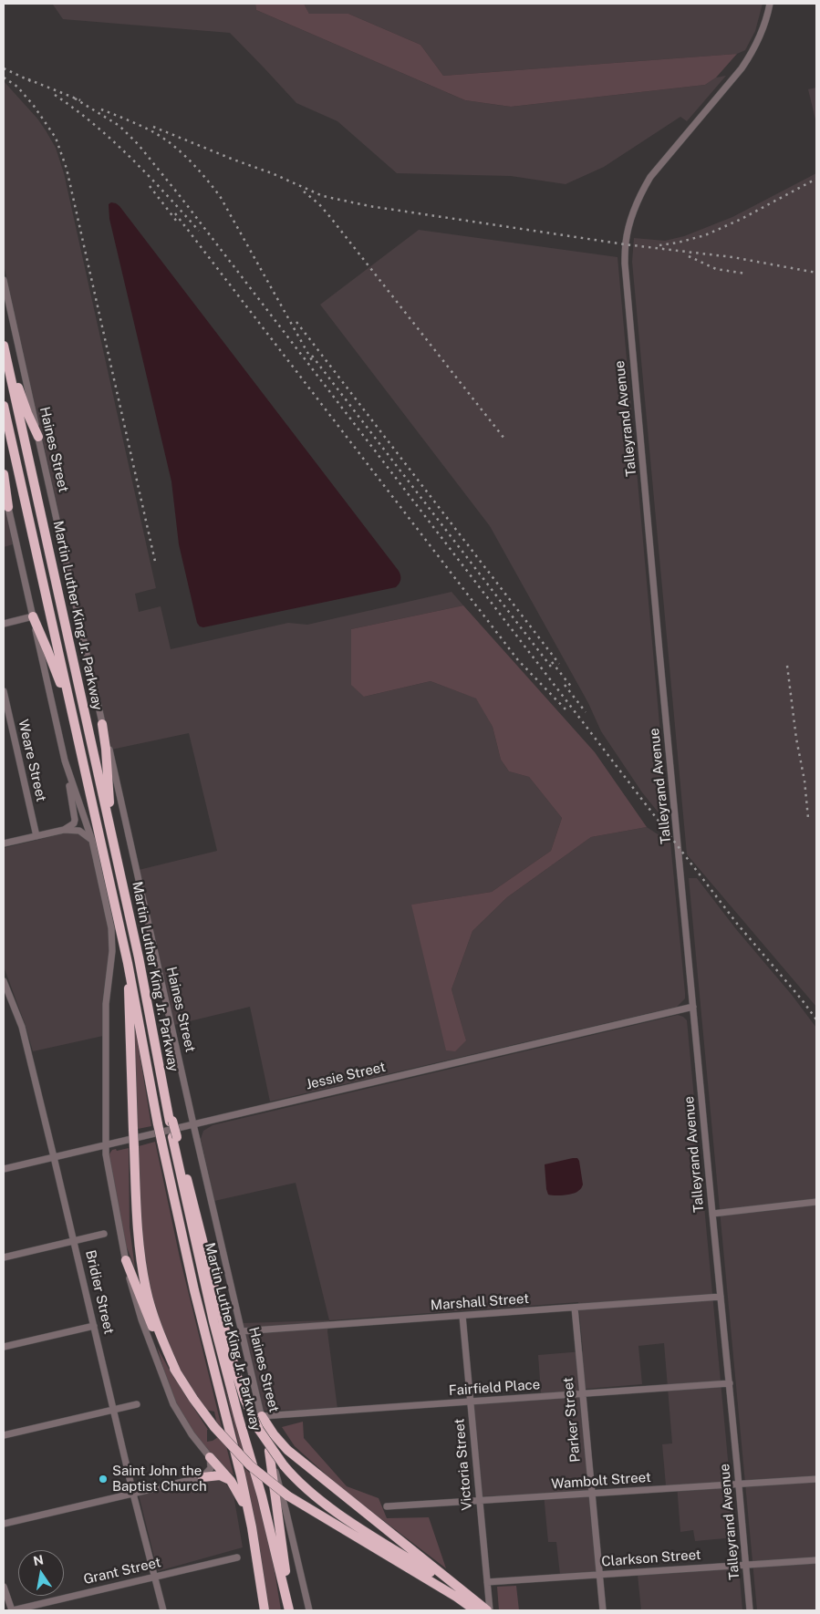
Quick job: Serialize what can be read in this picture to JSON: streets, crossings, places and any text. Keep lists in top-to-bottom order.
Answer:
{
  "streets": {
    "highway": ["Martin Luther King Jr. Parkway"],
    "street": [
      "Talleyrand Avenue",
      "Haines Street",
      "Weare Street",
      "Jessie Street",
      "Bridier Street",
      "Marshall Street",
      "Fairfield Place",
      "Parker Street",
      "Victoria Street",
      "Wambolt Street",
      "Clarkson Street",
      "Grant Street"
    ]
  },
  "crossings": [
    ["Talleyrand Avenue", "Jessie Street"],
    ["Talleyrand Avenue", "Marshall Street"],
    ["Talleyrand Avenue", "Fairfield Place"],
    ["Talleyrand Avenue", "Wambolt Street"],
    ["Talleyrand Avenue", "Clarkson Street"],
    ["Haines Street", "Jessie Street"],
    ["Haines Street", "Marshall Street"],
    ["Haines Street", "Fairfield Place"],
    ["Jessie Street", "Bridier Street"],
    ["Bridier Street", "Grant Street"],
    ["Marshall Street", "Parker Street"],
    ["Marshall Street", "Victoria Street"],
    ["Fairfield Place", "Parker Street"],
    ["Fairfield Place", "Victoria Street"],
    ["Parker Street", "Wambolt Street"],
    ["Parker Street", "Clarkson Street"],
    ["Victoria Street", "Wambolt Street"],
    ["Victoria Street", "Clarkson Street"]
  ],
  "places": ["Saint John the Baptist Church"],
  "north": "top"
}
